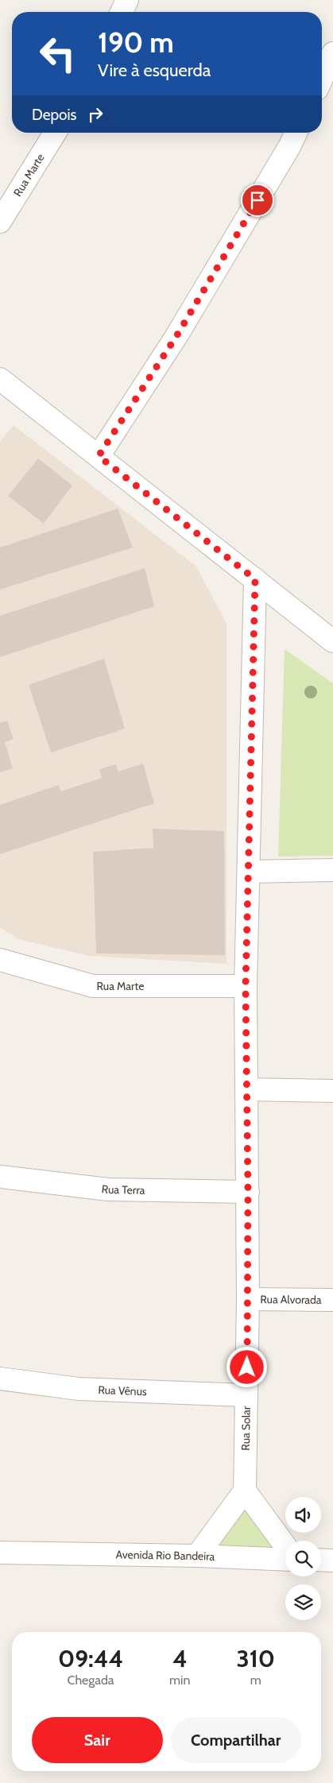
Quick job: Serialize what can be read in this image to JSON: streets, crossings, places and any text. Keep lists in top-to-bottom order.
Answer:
{
  "streets": {
    "street": [
      "Rua Marte",
      "Rua Terra",
      "Rua Alvorada",
      "Rua Vênus",
      "Rua Solar",
      "Avenida Rio Bandeira"
    ]
  },
  "crossings": [
    ["Rua Marte", "Rua Solar"],
    ["Rua Terra", "Rua Solar"],
    ["Rua Alvorada", "Rua Solar"],
    ["Rua Vênus", "Rua Solar"]
  ],
  "page": {
    "turn": ["190 m", "Vire à esquerda"],
    "then": "Depois",
    "eta": [
      "09:44",
      "Chegada",
      "4",
      "min",
      "310",
      "m"
    ],
    "buttons": ["Sair", "Compartilhar"]
  }
}
